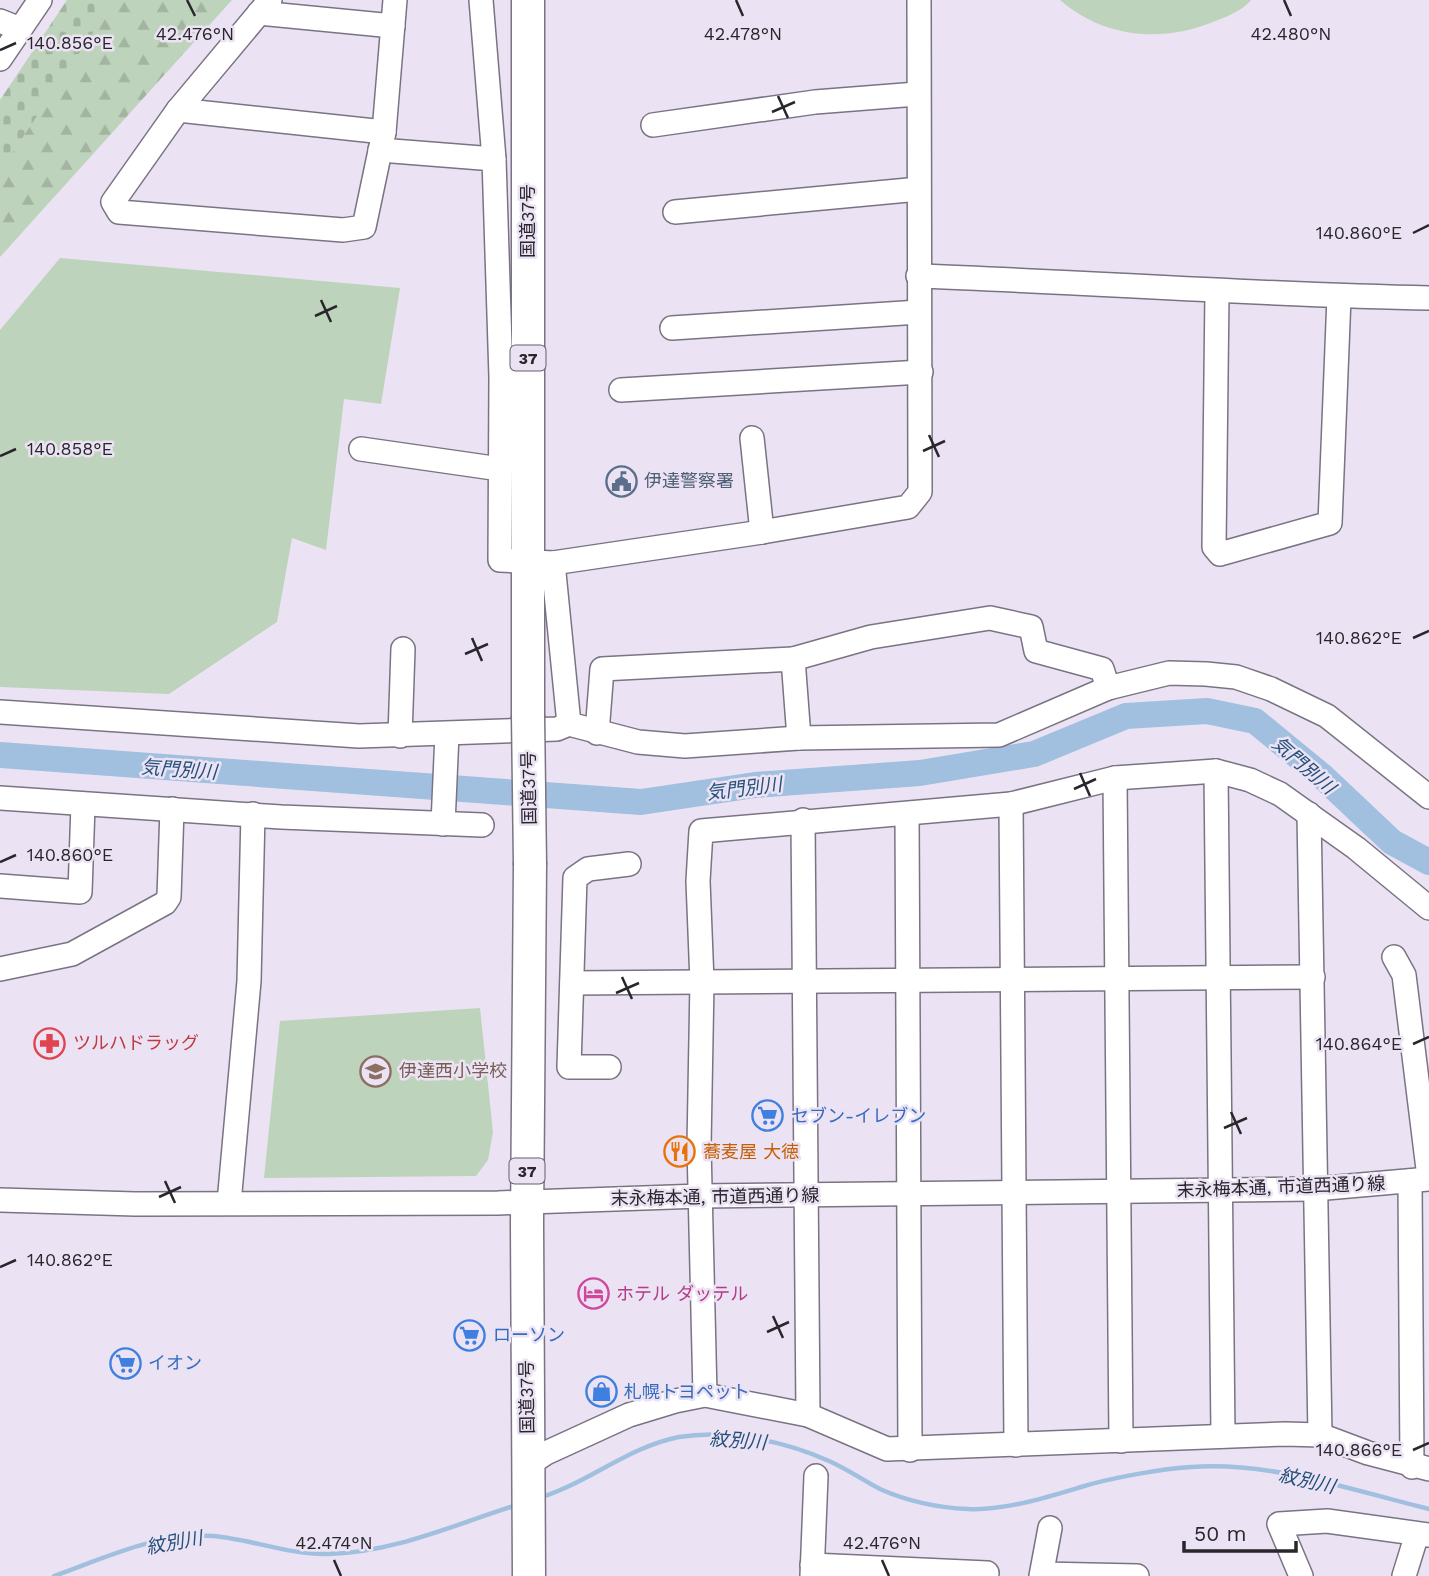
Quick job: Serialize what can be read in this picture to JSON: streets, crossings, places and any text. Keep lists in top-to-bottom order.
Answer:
{
  "streets": {
    "highway": ["国道37号", "37"],
    "street": ["末永梅本通, 市道西通り線"]
  },
  "crossings": [
    ["国道37号", "末永梅本通, 市道西通り線"]
  ],
  "water": ["気門別川", "紋別川"],
  "places": {
    "public building": ["伊達警察署"],
    "pharmacy": ["ツルハドラッグ"],
    "school or university": ["伊達西小学校"],
    "supermarket": ["セブン-イレブン", "ローソン", "イオン"],
    "restaurant": ["蕎麦屋 大徳"],
    "hotel": ["ホテル ダッテル"],
    "shop": ["札幌トヨペット"]
  },
  "scale_bar": "50 m",
  "coordinates": [
    "42.476°N",
    "42.478°N",
    "42.480°N",
    "140.856°E",
    "140.860°E",
    "140.858°E",
    "140.862°E",
    "140.864°E",
    "140.866°E",
    "42.474°N"
  ]
}
